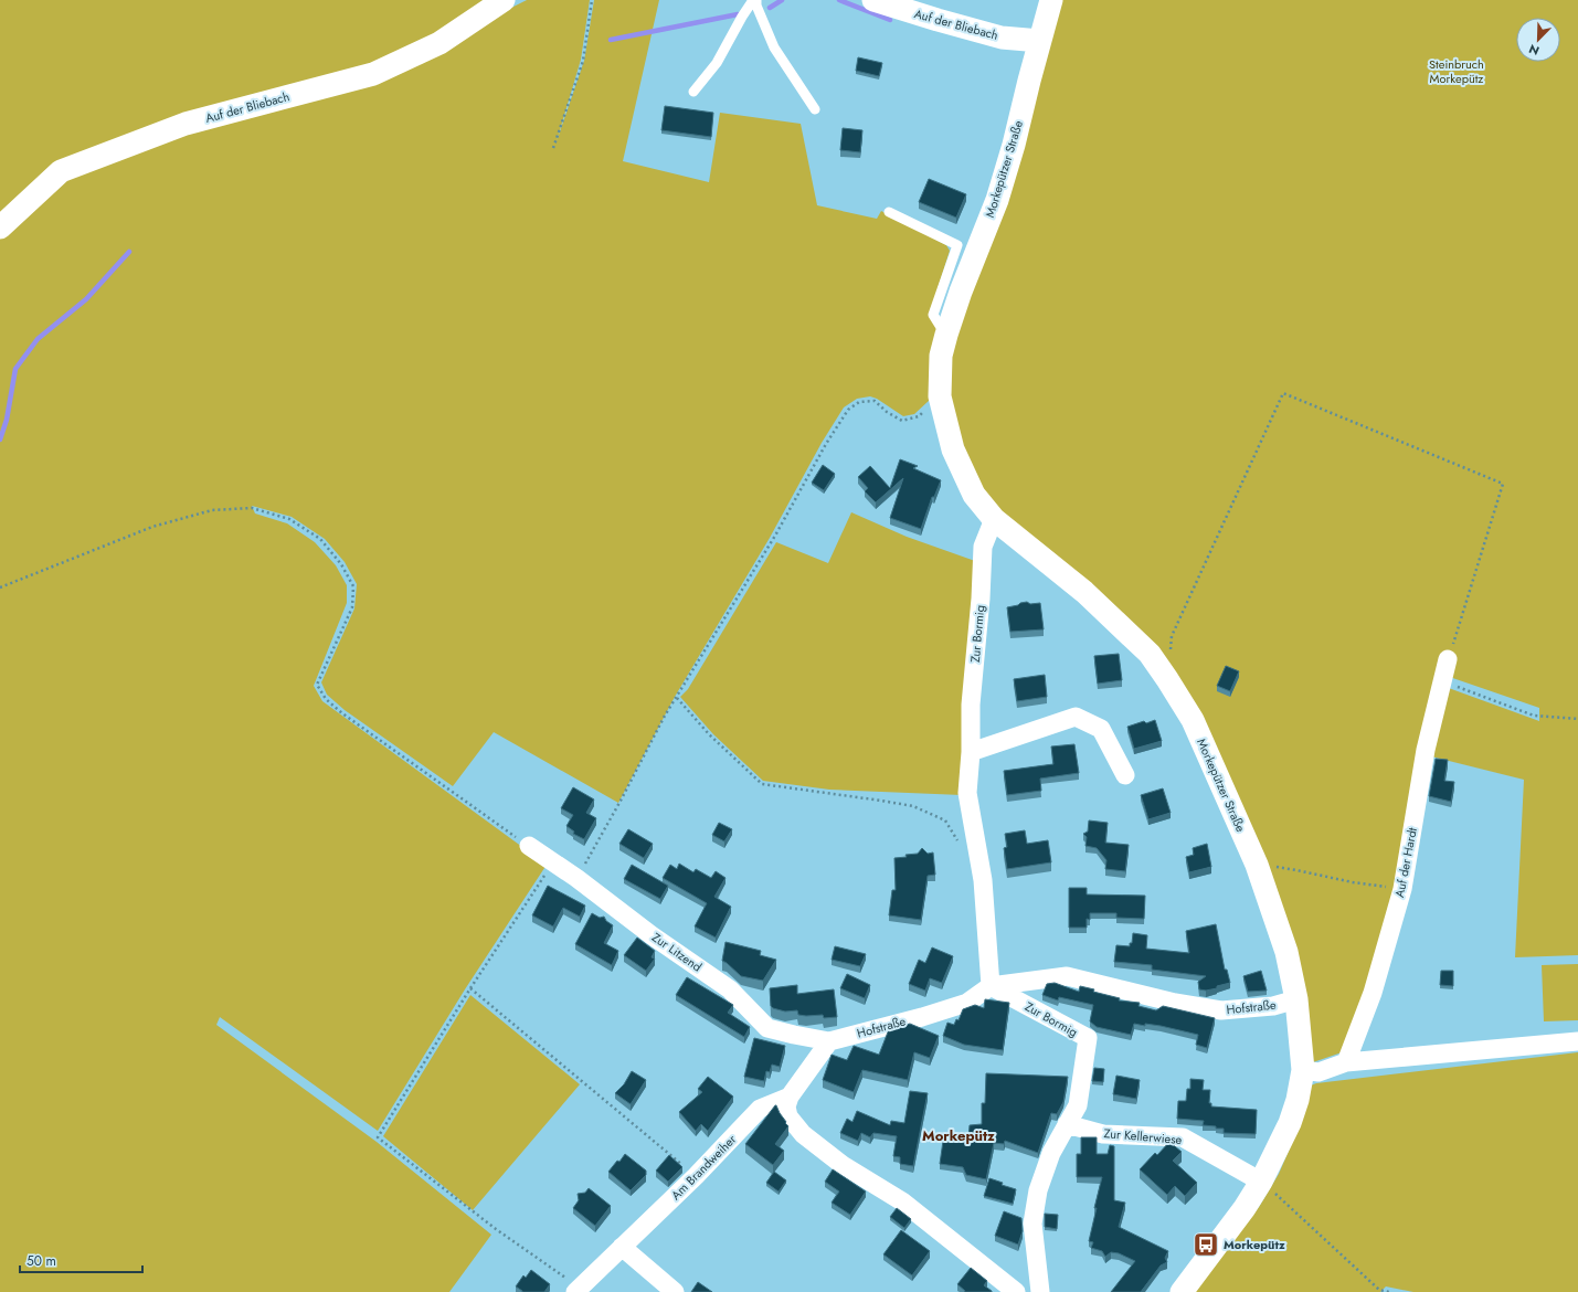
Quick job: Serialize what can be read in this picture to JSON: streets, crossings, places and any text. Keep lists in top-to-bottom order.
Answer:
{
  "streets": {
    "street": [
      "Auf der Bliebach",
      "Morkepützer Straße",
      "Zur Bormig",
      "Auf der Hardt",
      "Zur Litzend",
      "Hofstraße",
      "Zur Kellerwiese",
      "Am Brandweiher"
    ]
  },
  "crossings": [
    ["Auf der Bliebach", "Morkepützer Straße"],
    ["Morkepützer Straße", "Zur Bormig"],
    ["Morkepützer Straße", "Hofstraße"],
    ["Morkepützer Straße", "Zur Kellerwiese"],
    ["Zur Bormig", "Hofstraße"],
    ["Zur Bormig", "Zur Kellerwiese"],
    ["Zur Litzend", "Hofstraße"]
  ],
  "districts": ["Morkepütz"],
  "parks": ["Steinbruch Morkepütz"],
  "places": {
    "bus stop": ["Morkepütz"]
  },
  "scale_bar": "50 m",
  "north": "bottom left"
}
